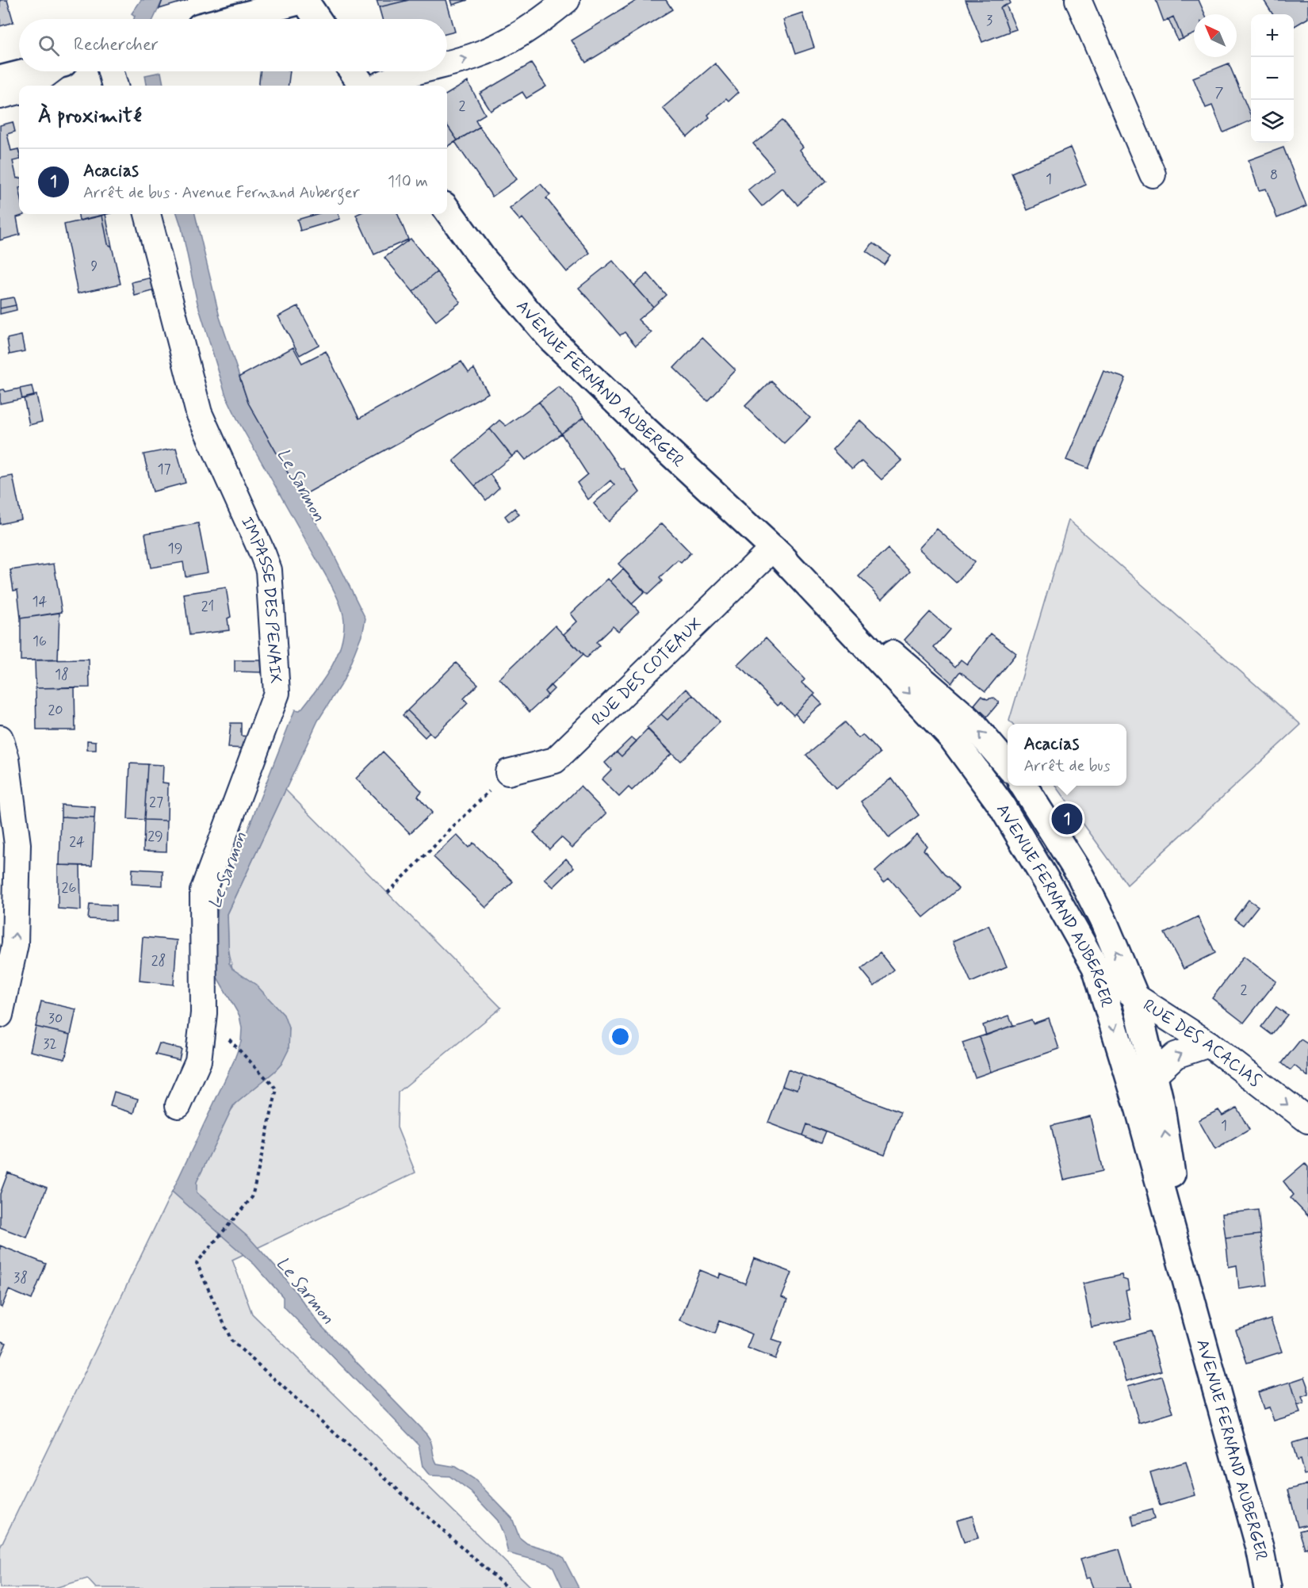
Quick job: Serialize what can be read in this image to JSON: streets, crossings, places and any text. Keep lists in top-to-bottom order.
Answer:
{
  "streets": {
    "main road": ["AVENUE FERNAND AUBERGER"],
    "street": ["IMPASSE DES PENAIX", "RUE DES COTEAUX", "RUE DES ACACIAS"]
  },
  "crossings": [
    ["AVENUE FERNAND AUBERGER", "RUE DES COTEAUX"],
    ["AVENUE FERNAND AUBERGER", "RUE DES ACACIAS"]
  ],
  "one_way": ["RUE DES ACACIAS"],
  "water": ["Le Sarmon"],
  "house_numbers": [
    "3",
    "7",
    "2",
    "8",
    "1",
    "9",
    "17",
    "19",
    "14",
    "21",
    "16",
    "18",
    "20",
    "27",
    "29",
    "24",
    "26",
    "28",
    "2",
    "30",
    "32",
    "1",
    "38"
  ],
  "north": "top left",
  "page": {
    "map_buttons": ["+", "−"],
    "search": "Rechercher",
    "heading": "À proximité",
    "list": [
      {
        "mark": "1",
        "name": "Acacias",
        "note": "Arrêt de bus · Avenue Fernand Auberger",
        "value": "110 m"
      }
    ],
    "popup": ["Acacias", "Arrêt de bus"],
    "pins": "1"
  }
}
